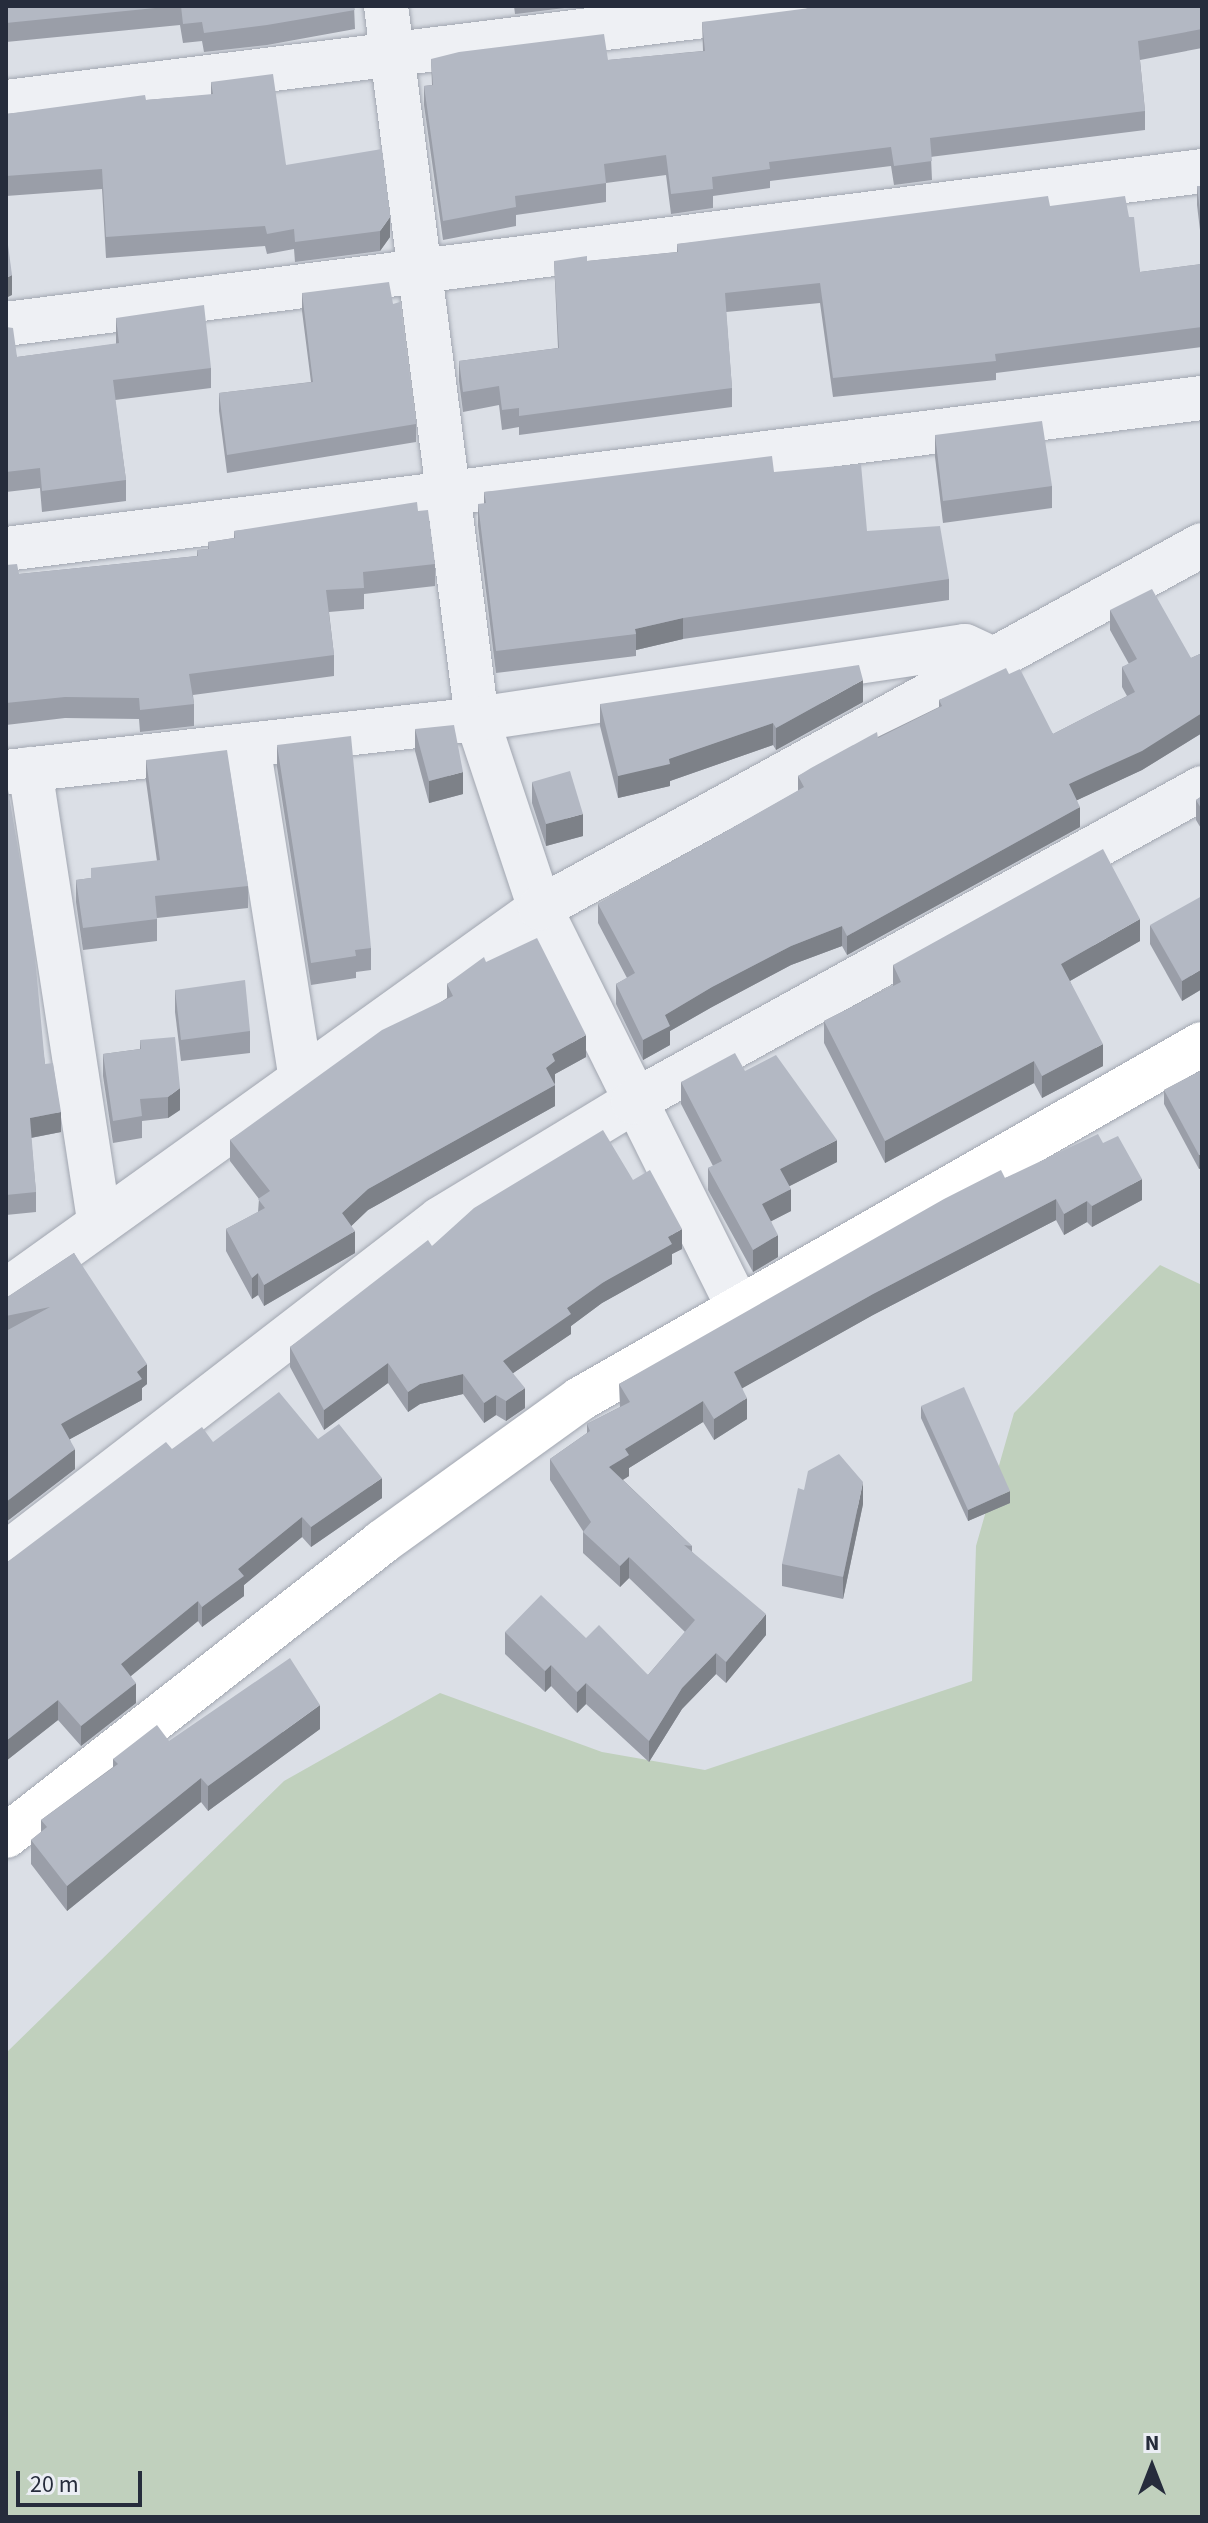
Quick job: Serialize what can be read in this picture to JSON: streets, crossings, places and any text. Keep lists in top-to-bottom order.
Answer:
{
  "scale_bar": "20 m",
  "north": "top"
}
